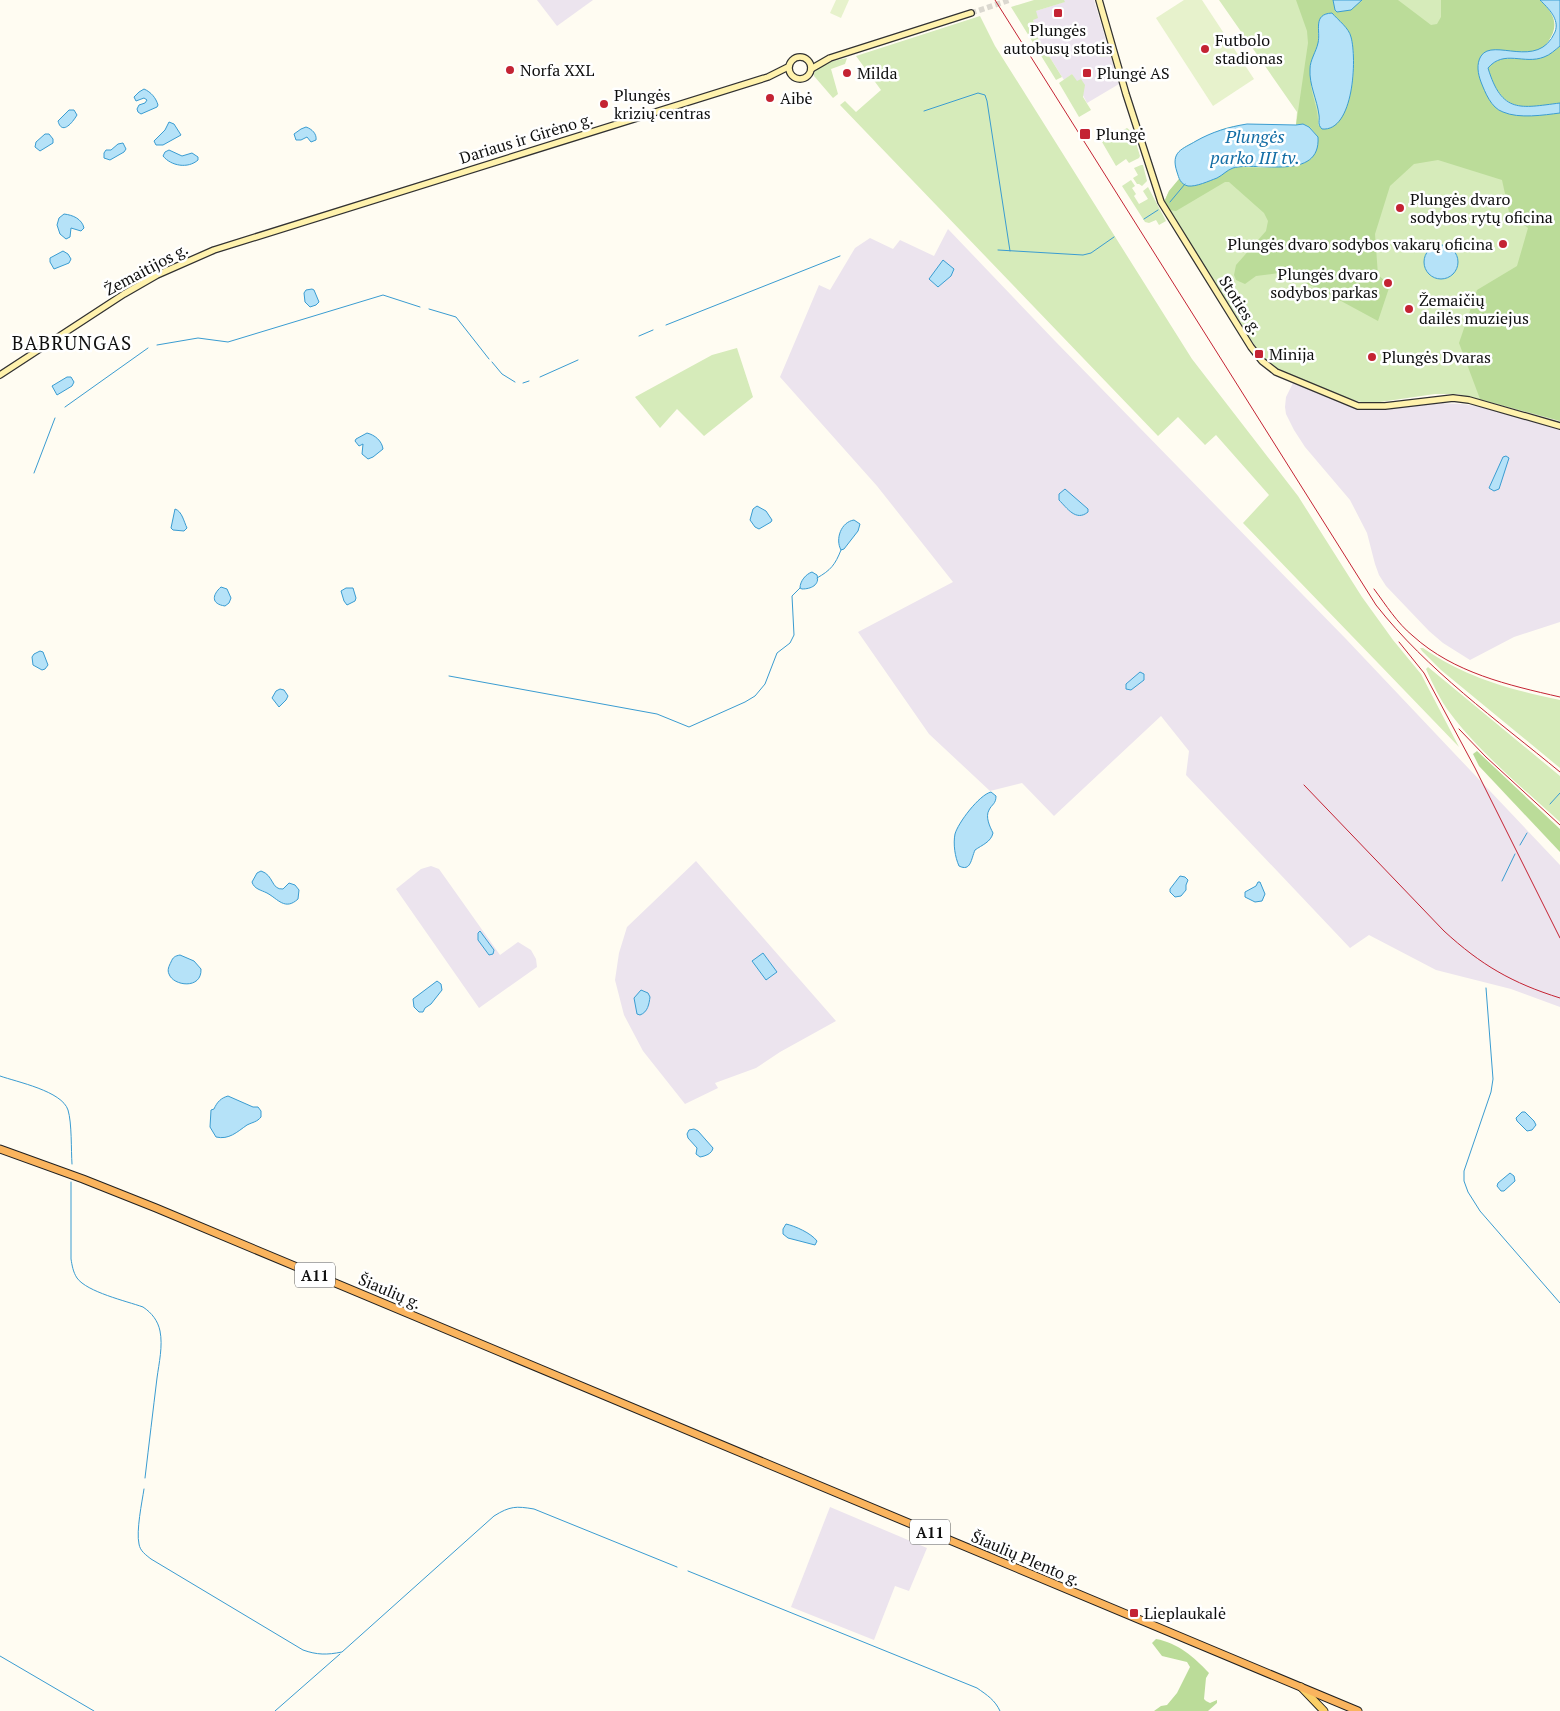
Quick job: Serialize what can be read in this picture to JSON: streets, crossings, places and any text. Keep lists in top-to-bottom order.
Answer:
{
  "streets": {
    "highway": ["A11", "Šiaulių g.", "Šiaulių Plento g."],
    "main road": ["Dariaus ir Girėno g.", "Žemaitijos g.", "Stoties g."]
  },
  "crossings": [
    ["Dariaus ir Girėno g.", "Žemaitijos g."],
    ["Šiaulių g.", "Šiaulių Plento g."]
  ],
  "districts": ["BABRUNGAS"],
  "water": ["Plungės parko III tv."],
  "places": {
    "transit": [
      "Plungės autobusų stotis",
      "Plungė AS",
      "Plungė",
      "Minija",
      "Lieplaukalė"
    ],
    "other": [
      "Futbolo stadionas",
      "Norfa XXL",
      "Milda",
      "Aibė",
      "Plungės krizių centras",
      "Plungės dvaro sodybos rytų oficina",
      "Plungės dvaro sodybos vakarų oficina",
      "Plungės dvaro sodybos parkas",
      "Žemaičių dailės muziejus",
      "Plungės Dvaras"
    ]
  }
}
